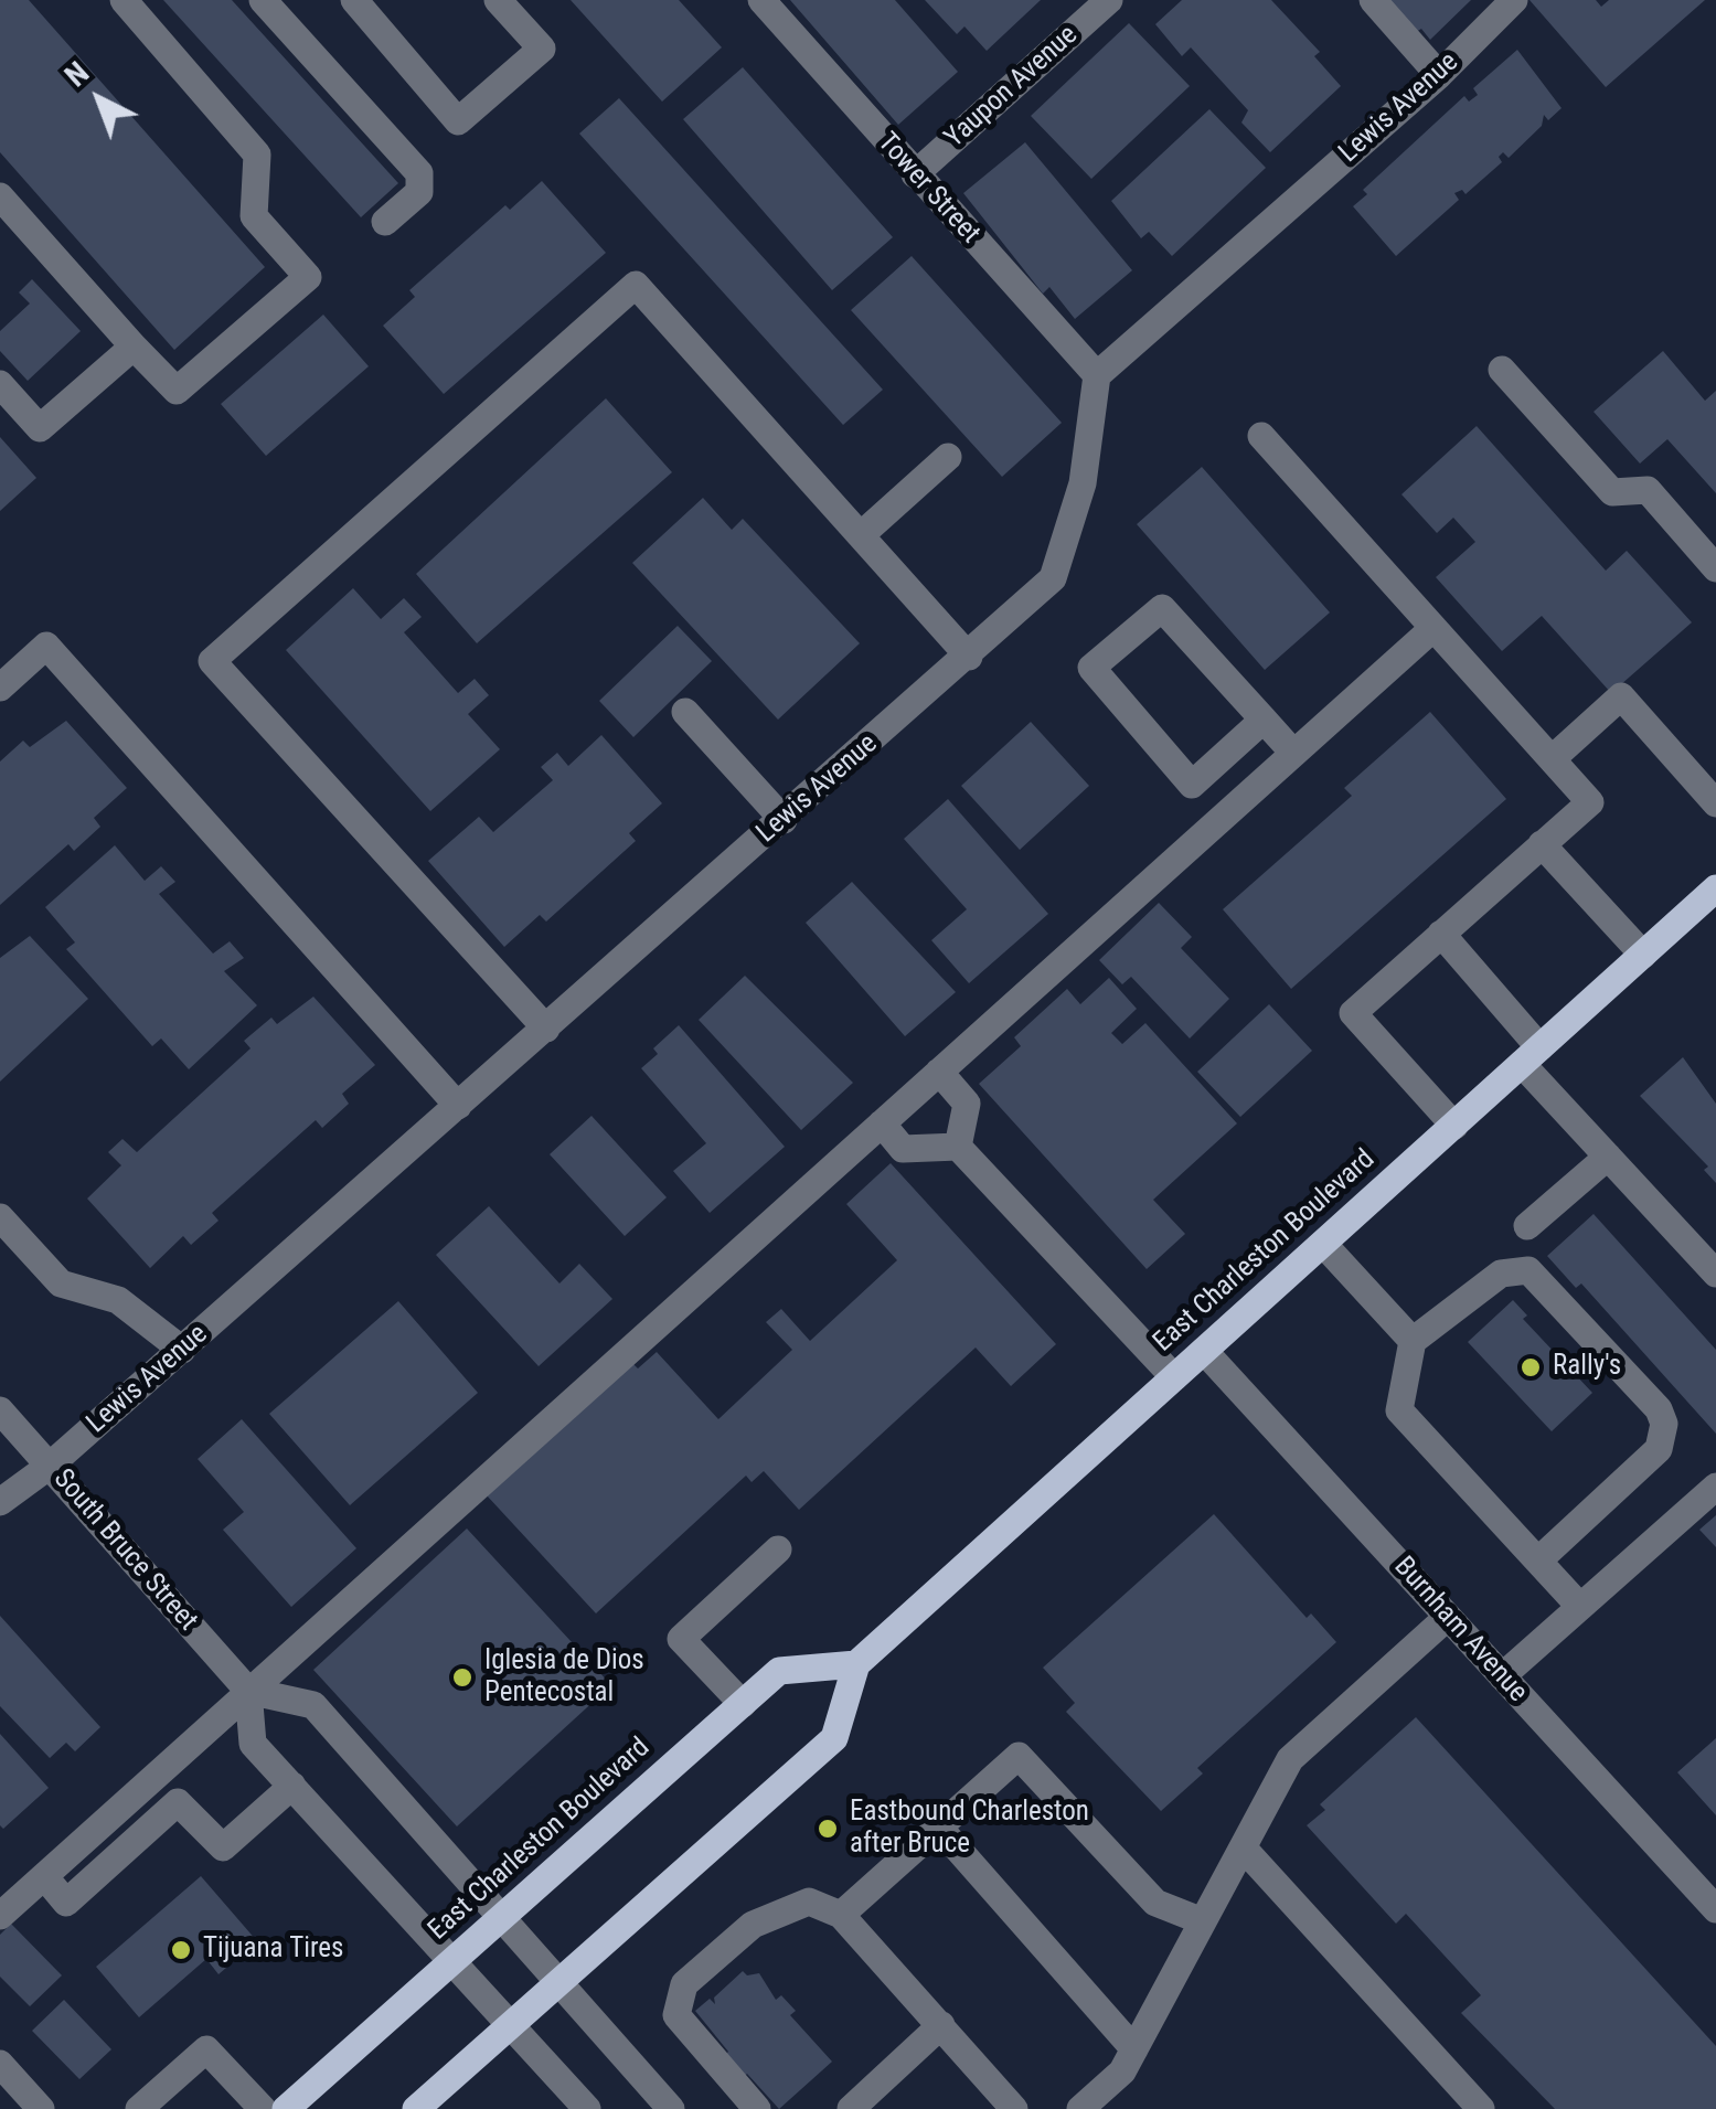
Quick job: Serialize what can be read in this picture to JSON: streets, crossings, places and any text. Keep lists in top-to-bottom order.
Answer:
{
  "streets": {
    "main road": ["East Charleston Boulevard"],
    "street": [
      "Yaupon Avenue",
      "Lewis Avenue",
      "Tower Street",
      "South Bruce Street",
      "Burnham Avenue"
    ]
  },
  "crossings": [
    ["Yaupon Avenue", "Tower Street"],
    ["Lewis Avenue", "Tower Street"],
    ["Lewis Avenue", "South Bruce Street"],
    ["East Charleston Boulevard", "Burnham Avenue"]
  ],
  "places": [
    "Rally's",
    "Iglesia de Dios Pentecostal",
    "Eastbound Charleston after Bruce",
    "Tijuana Tires"
  ],
  "north": "top left"
}
